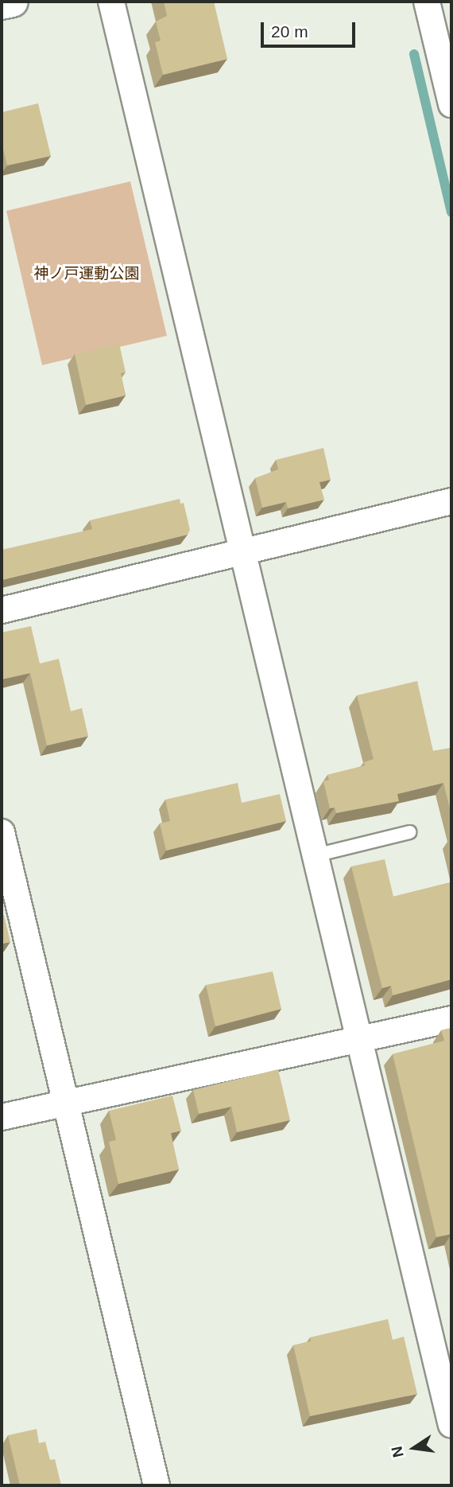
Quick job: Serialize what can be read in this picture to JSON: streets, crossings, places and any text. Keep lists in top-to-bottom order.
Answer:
{
  "parks": ["神ノ戸運動公園"],
  "scale_bar": "20 m",
  "north": "left"
}
